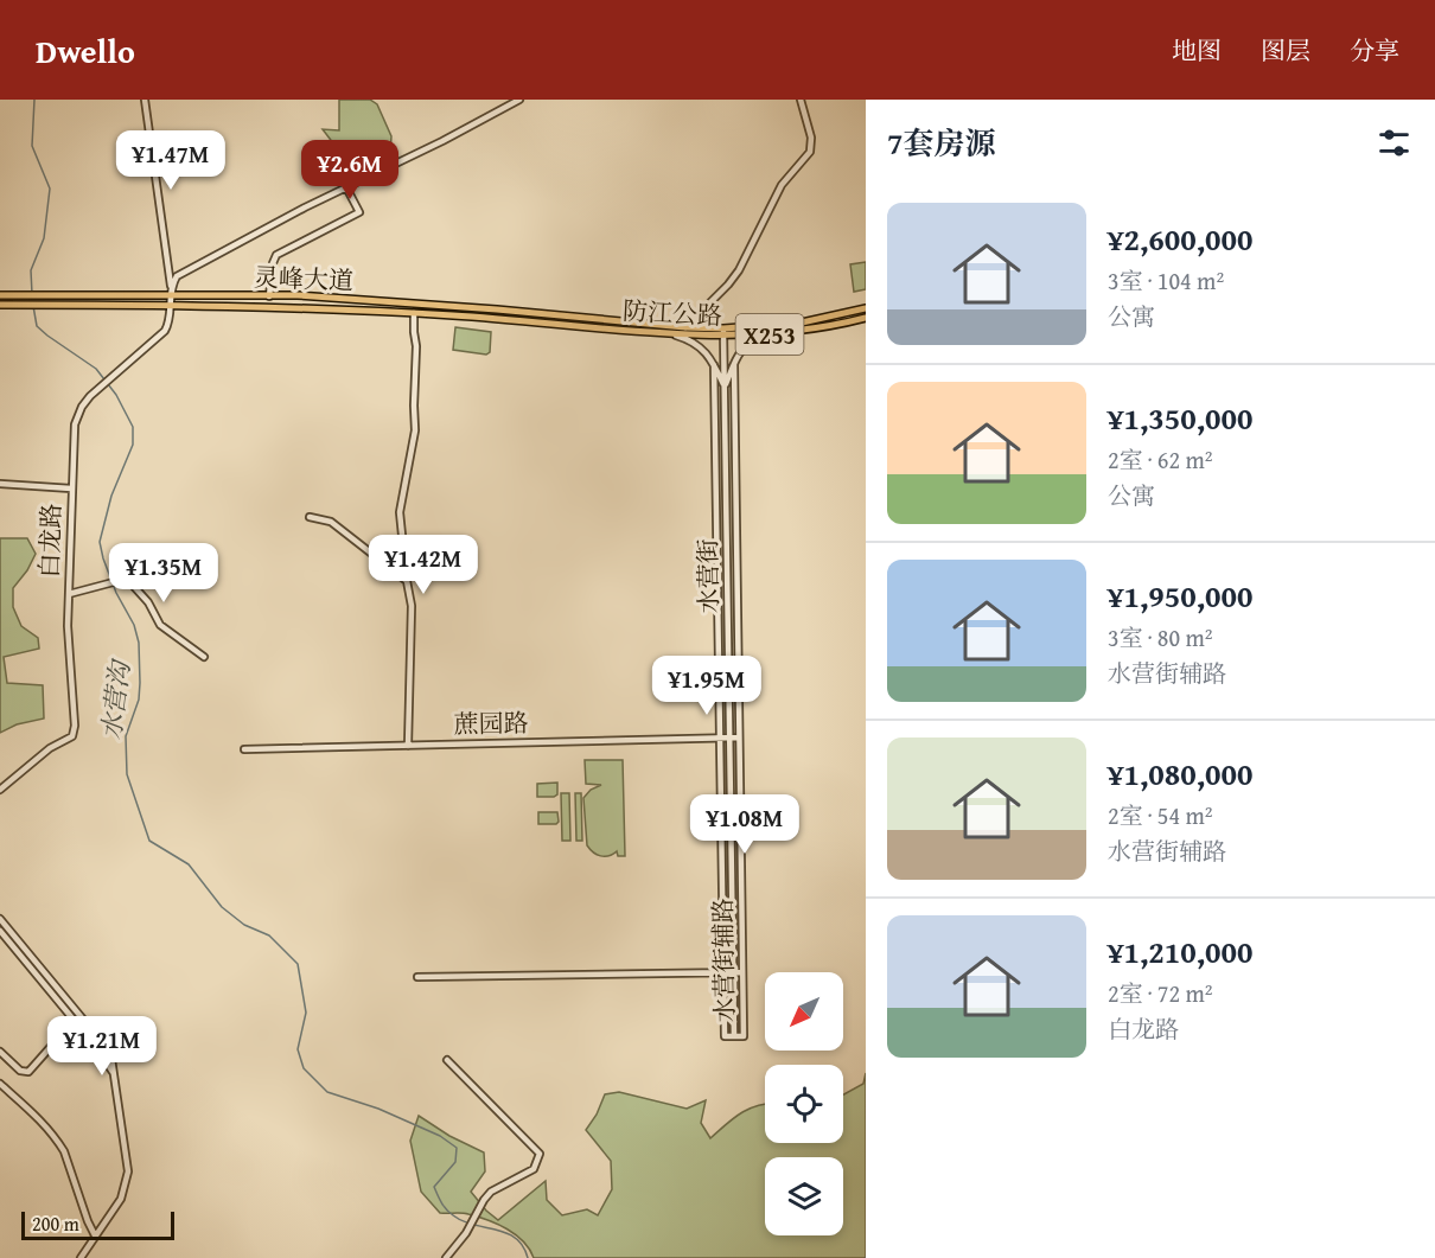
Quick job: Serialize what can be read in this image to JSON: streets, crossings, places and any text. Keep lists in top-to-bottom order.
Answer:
{
  "streets": {
    "main road": ["灵峰大道", "防江公路", "X253"],
    "street": [
      "白龙路",
      "水营街",
      "蔗园路",
      "水营街辅路"
    ]
  },
  "crossings": [
    ["灵峰大道", "防江公路"],
    ["灵峰大道", "白龙路"],
    ["防江公路", "水营街"],
    ["水营街", "蔗园路"],
    ["水营街", "水营街辅路"],
    ["蔗园路", "水营街辅路"]
  ],
  "water": ["水营沟"],
  "scale_bar": "200 m",
  "north": "bottom left",
  "page": {
    "header": "Dwello",
    "nav": ["地图", "图层", "分享"],
    "heading": "7套房源",
    "price": [
      "¥1.47M",
      "¥2.6M",
      "¥1.42M",
      "¥1.35M",
      "¥1.95M",
      "¥1.08M",
      "¥1.21M"
    ],
    "list": [
      {
        "name": "¥2,600,000",
        "note": "3室 · 104 m² · 公寓"
      },
      {
        "name": "¥1,350,000",
        "note": "2室 · 62 m² · 公寓"
      },
      {
        "name": "¥1,950,000",
        "note": "3室 · 80 m² · 水营街辅路"
      },
      {
        "name": "¥1,080,000",
        "note": "2室 · 54 m² · 水营街辅路"
      },
      {
        "name": "¥1,210,000",
        "note": "2室 · 72 m² · 白龙路"
      }
    ],
    "scale": "200 m"
  }
}
